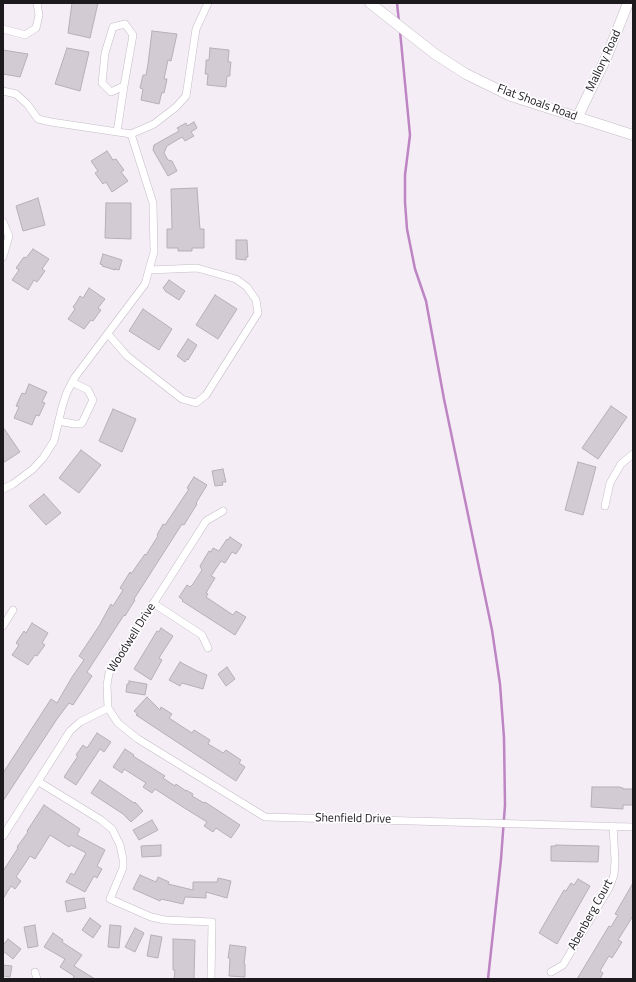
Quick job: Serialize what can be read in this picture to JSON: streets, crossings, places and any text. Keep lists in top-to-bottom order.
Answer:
{
  "streets": {
    "street": [
      "Mallory Road",
      "Flat Shoals Road",
      "Woodwell Drive",
      "Shenfield Drive",
      "Abenberg Court"
    ]
  },
  "crossings": [
    ["Mallory Road", "Flat Shoals Road"],
    ["Woodwell Drive", "Shenfield Drive"],
    ["Shenfield Drive", "Abenberg Court"]
  ]
}
